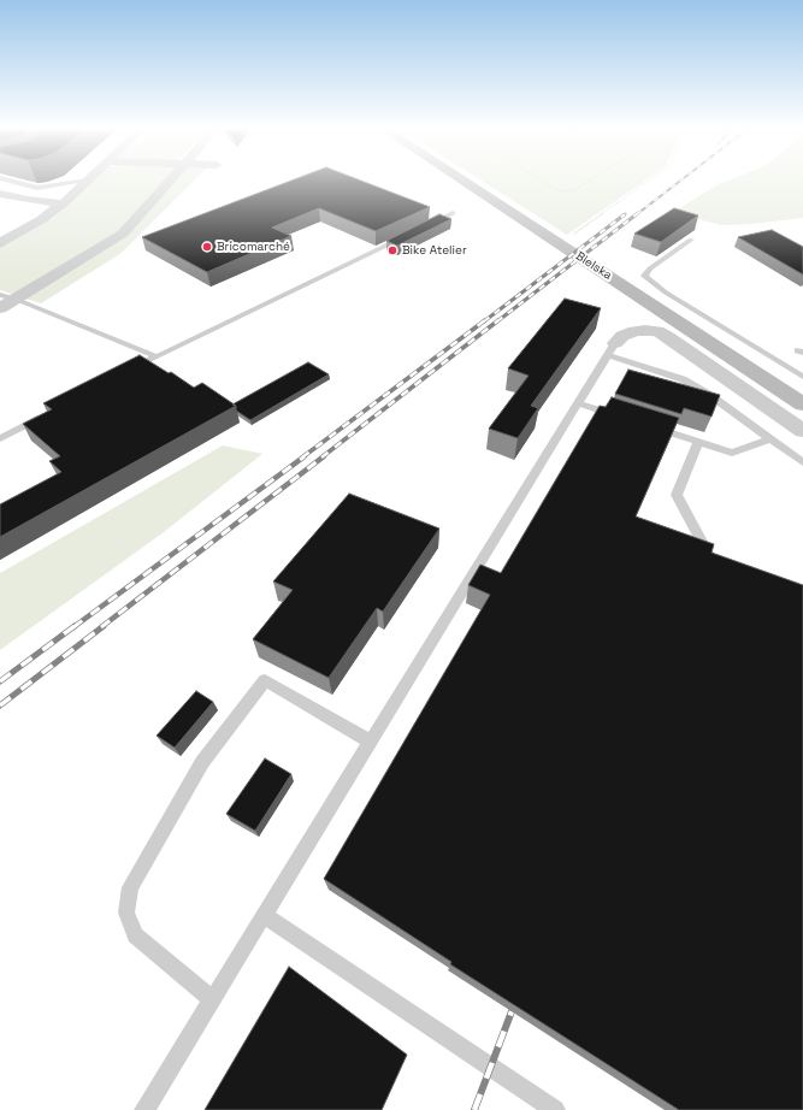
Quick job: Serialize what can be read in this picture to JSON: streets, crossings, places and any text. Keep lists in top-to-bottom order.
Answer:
{
  "streets": {
    "main road": ["Bielska"]
  },
  "places": ["Bricomarché", "Bike Atelier"]
}
